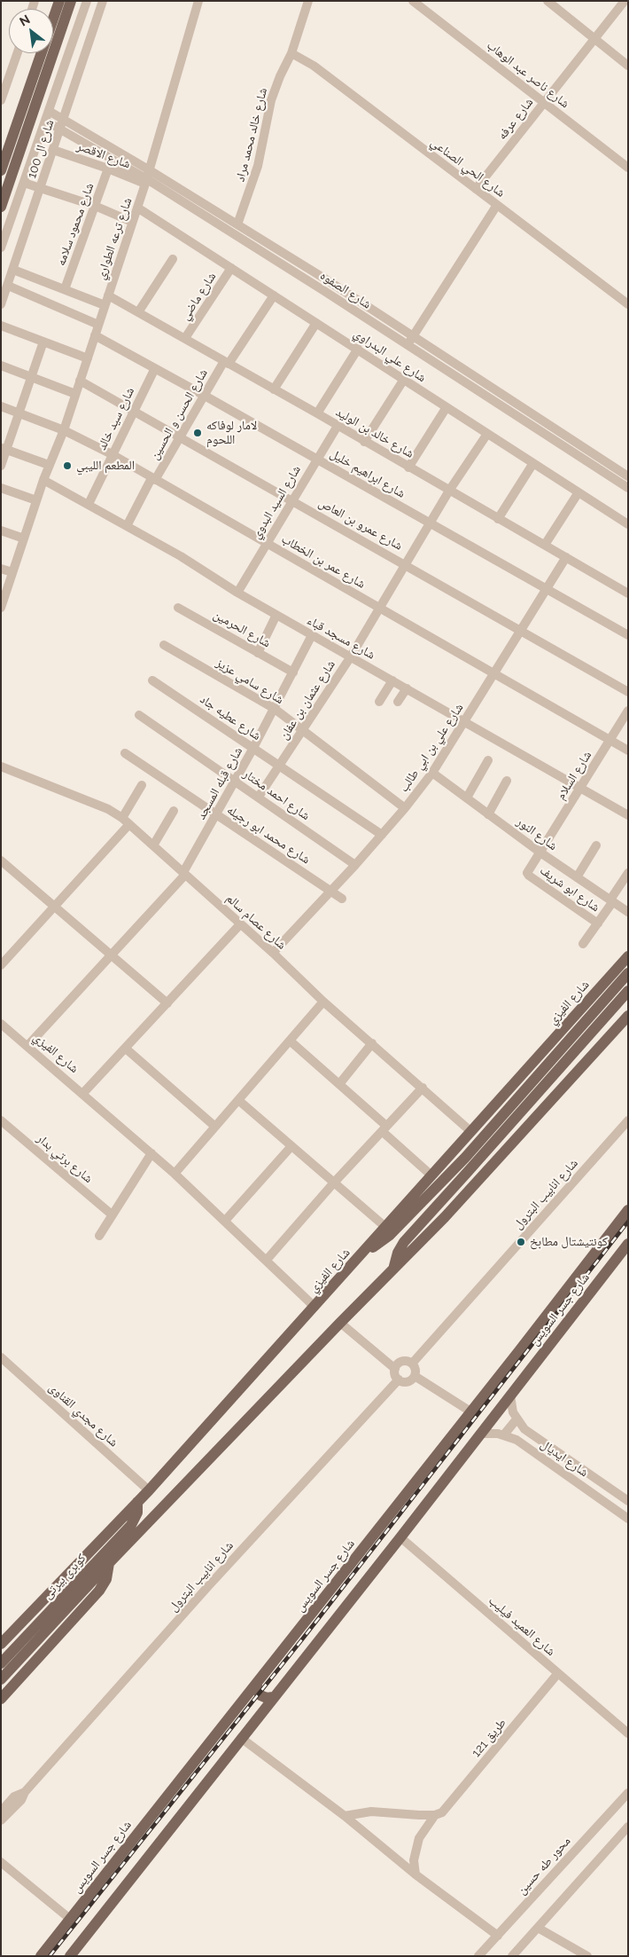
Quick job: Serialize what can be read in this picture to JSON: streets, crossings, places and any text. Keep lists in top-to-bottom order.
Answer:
{
  "streets": {
    "main road": ["شارع الفيزي", "شارع جسر السويس", "كوبرى بيرتى"],
    "street": [
      "شارع ناصر عبد الوهاب",
      "شارع عرفه",
      "شارع خالد محمد مراد",
      "شارع ال 100",
      "شارع الاقصر",
      "شارع الحي الصناعي",
      "شارع محمود سلامه",
      "شارع ترعه الطواري",
      "شارع الصفوه",
      "شارع ماضي",
      "شارع علي البدراوي",
      "شارع الحسن و الحسين",
      "شارع سيد خالد",
      "شارع خالد بن الوليد",
      "شارع ابراهيم خليل",
      "شارع السيد البدوي",
      "شارع عمرو بن العاص",
      "شارع عمر بن الخطاب",
      "شارع الحرمين",
      "شارع مسجد قباء",
      "شارع سامي عزيز",
      "شارع عثمان بن عفان",
      "شارع عطيه جاد",
      "شارع علي بن ابي طالب",
      "شارع السلام",
      "شارع قبله المسجد",
      "شارع احمد مختار",
      "شارع النور",
      "شارع محمد ابو رجيله",
      "شارع ابو شريف",
      "شارع عصام سالم",
      "شارع برتي بدار",
      "شارع انابيب البترول",
      "شارع مجدي القناوى",
      "شارع ايديال",
      "شارع العميد فيليب",
      "طريق 121",
      "محور طه حسين"
    ]
  },
  "crossings": [
    ["شارع ناصر عبد الوهاب", "شارع عرفه"],
    ["شارع عرفه", "شارع الحي الصناعي"],
    ["شارع خالد محمد مراد", "شارع الحي الصناعي"],
    ["شارع خالد محمد مراد", "شارع الصفوه"],
    ["شارع ال 100", "شارع الاقصر"],
    ["شارع ال 100", "شارع الصفوه"],
    ["شارع الاقصر", "شارع محمود سلامه"],
    ["شارع الاقصر", "شارع ترعه الطواري"],
    ["شارع الاقصر", "شارع الصفوه"],
    ["شارع ترعه الطواري", "شارع الصفوه"],
    ["شارع ترعه الطواري", "شارع علي البدراوي"],
    ["شارع ترعه الطواري", "شارع خالد بن الوليد"],
    ["شارع ترعه الطواري", "شارع ابراهيم خليل"],
    ["شارع ترعه الطواري", "شارع عمرو بن العاص"],
    ["شارع ترعه الطواري", "شارع عمر بن الخطاب"],
    ["شارع ترعه الطواري", "شارع مسجد قباء"],
    ["شارع ماضي", "شارع علي البدراوي"],
    ["شارع ماضي", "شارع خالد بن الوليد"],
    ["شارع علي البدراوي", "شارع الحسن و الحسين"],
    ["شارع علي البدراوي", "شارع عثمان بن عفان"],
    ["شارع الحسن و الحسين", "شارع خالد بن الوليد"],
    ["شارع الحسن و الحسين", "شارع ابراهيم خليل"],
    ["شارع الحسن و الحسين", "شارع عمرو بن العاص"],
    ["شارع الحسن و الحسين", "شارع عمر بن الخطاب"],
    ["شارع الحسن و الحسين", "شارع مسجد قباء"],
    ["شارع سيد خالد", "شارع ابراهيم خليل"],
    ["شارع سيد خالد", "شارع عمرو بن العاص"],
    ["شارع سيد خالد", "شارع عمر بن الخطاب"],
    ["شارع سيد خالد", "شارع مسجد قباء"],
    ["شارع خالد بن الوليد", "شارع السيد البدوي"],
    ["شارع خالد بن الوليد", "شارع عثمان بن عفان"],
    ["شارع خالد بن الوليد", "شارع علي بن ابي طالب"],
    ["شارع ابراهيم خليل", "شارع السيد البدوي"],
    ["شارع ابراهيم خليل", "شارع عثمان بن عفان"],
    ["شارع ابراهيم خليل", "شارع علي بن ابي طالب"],
    ["شارع السيد البدوي", "شارع عمرو بن العاص"],
    ["شارع السيد البدوي", "شارع عمر بن الخطاب"],
    ["شارع السيد البدوي", "شارع مسجد قباء"],
    ["شارع عمرو بن العاص", "شارع عثمان بن عفان"],
    ["شارع عمرو بن العاص", "شارع علي بن ابي طالب"],
    ["شارع عمر بن الخطاب", "شارع عثمان بن عفان"],
    ["شارع عمر بن الخطاب", "شارع علي بن ابي طالب"],
    ["شارع عمر بن الخطاب", "شارع السلام"],
    ["شارع الحرمين", "شارع قبله المسجد"],
    ["شارع مسجد قباء", "شارع عثمان بن عفان"],
    ["شارع مسجد قباء", "شارع علي بن ابي طالب"],
    ["شارع مسجد قباء", "شارع السلام"],
    ["شارع مسجد قباء", "شارع قبله المسجد"],
    ["شارع سامي عزيز", "شارع عثمان بن عفان"],
    ["شارع سامي عزيز", "شارع علي بن ابي طالب"],
    ["شارع سامي عزيز", "شارع قبله المسجد"],
    ["شارع عثمان بن عفان", "شارع عطيه جاد"],
    ["شارع عثمان بن عفان", "شارع احمد مختار"],
    ["شارع عطيه جاد", "شارع علي بن ابي طالب"],
    ["شارع عطيه جاد", "شارع قبله المسجد"],
    ["شارع علي بن ابي طالب", "شارع احمد مختار"],
    ["شارع علي بن ابي طالب", "شارع النور"],
    ["شارع علي بن ابي طالب", "شارع محمد ابو رجيله"],
    ["شارع علي بن ابي طالب", "شارع عصام سالم"],
    ["شارع السلام", "شارع النور"],
    ["شارع السلام", "شارع ابو شريف"],
    ["شارع قبله المسجد", "شارع احمد مختار"],
    ["شارع قبله المسجد", "شارع محمد ابو رجيله"],
    ["شارع قبله المسجد", "شارع عصام سالم"],
    ["شارع قبله المسجد", "شارع الفيزي"],
    ["شارع النور", "شارع ابو شريف"],
    ["شارع عصام سالم", "شارع الفيزي"],
    ["شارع جسر السويس", "شارع ايديال"],
    ["شارع جسر السويس", "شارع العميد فيليب"],
    ["شارع العميد فيليب", "طريق 121"]
  ],
  "places": ["لامار لوفاكه اللحوم", "المطعم الليبي", "كونتيشتال مطابخ"],
  "north": "top left"
}
